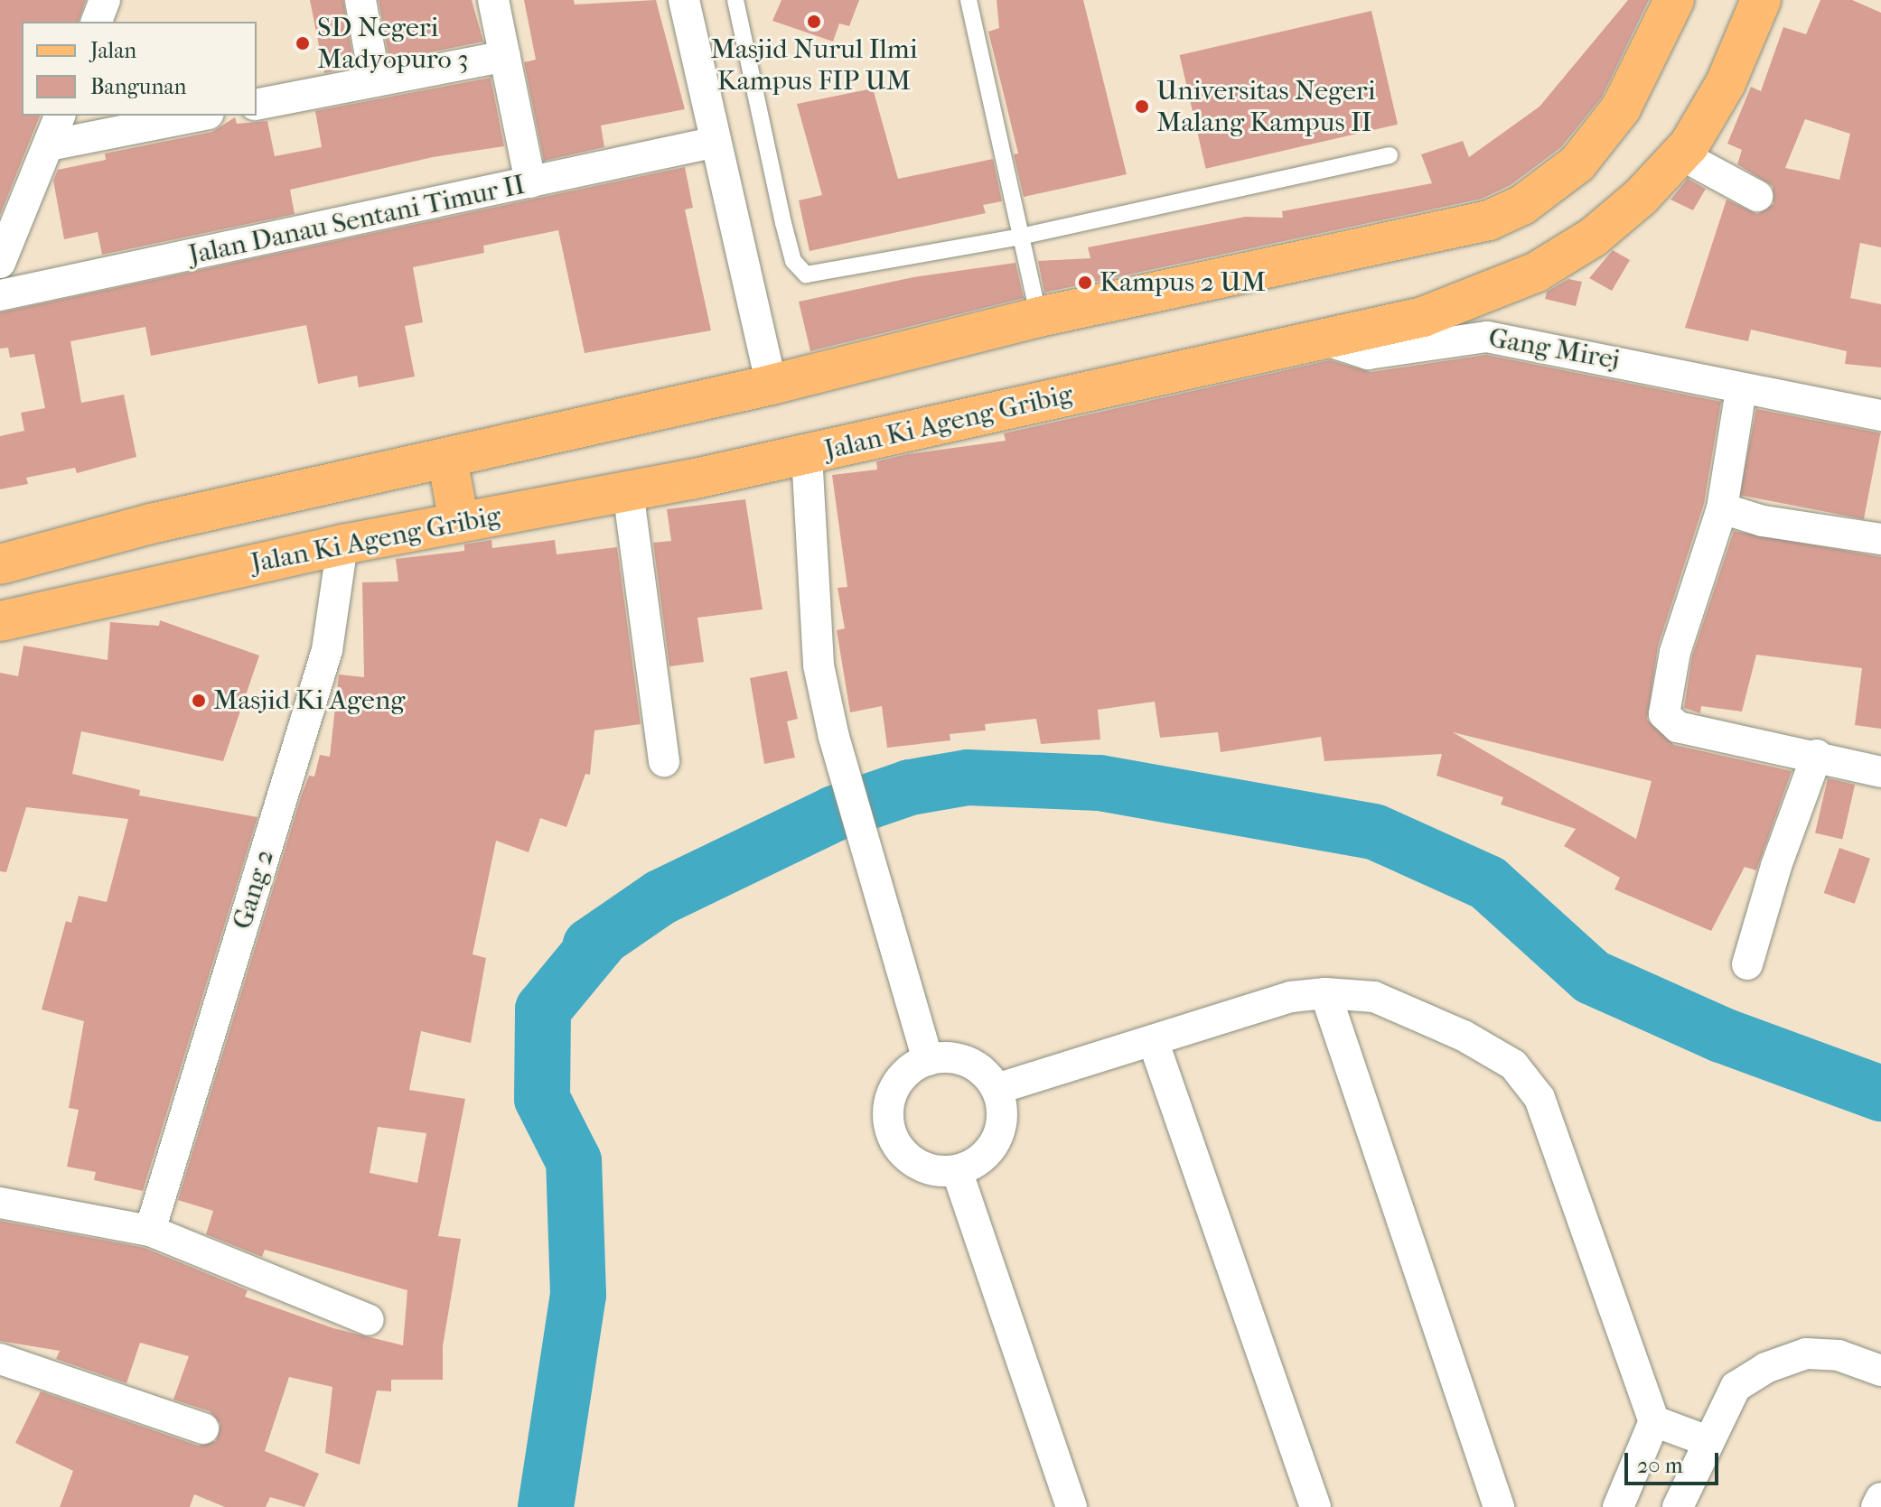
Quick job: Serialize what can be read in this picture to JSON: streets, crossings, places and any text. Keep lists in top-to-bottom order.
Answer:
{
  "streets": {
    "main road": ["Jalan Ki Ageng Gribig"],
    "street": ["Jalan Danau Sentani Timur II", "Gang Mirej", "Gang 2"]
  },
  "crossings": [
    ["Gang Mirej", "Jalan Ki Ageng Gribig"],
    ["Jalan Ki Ageng Gribig", "Gang 2"]
  ],
  "places": [
    "Masjid Nurul Ilmi Kampus FIP UM",
    "SD Negeri Madyopuro 3",
    "Universitas Negeri Malang Kampus II",
    "Kampus 2 UM",
    "Masjid Ki Ageng"
  ],
  "legend": ["Jalan", "Bangunan"],
  "scale_bar": "20 m"
}
